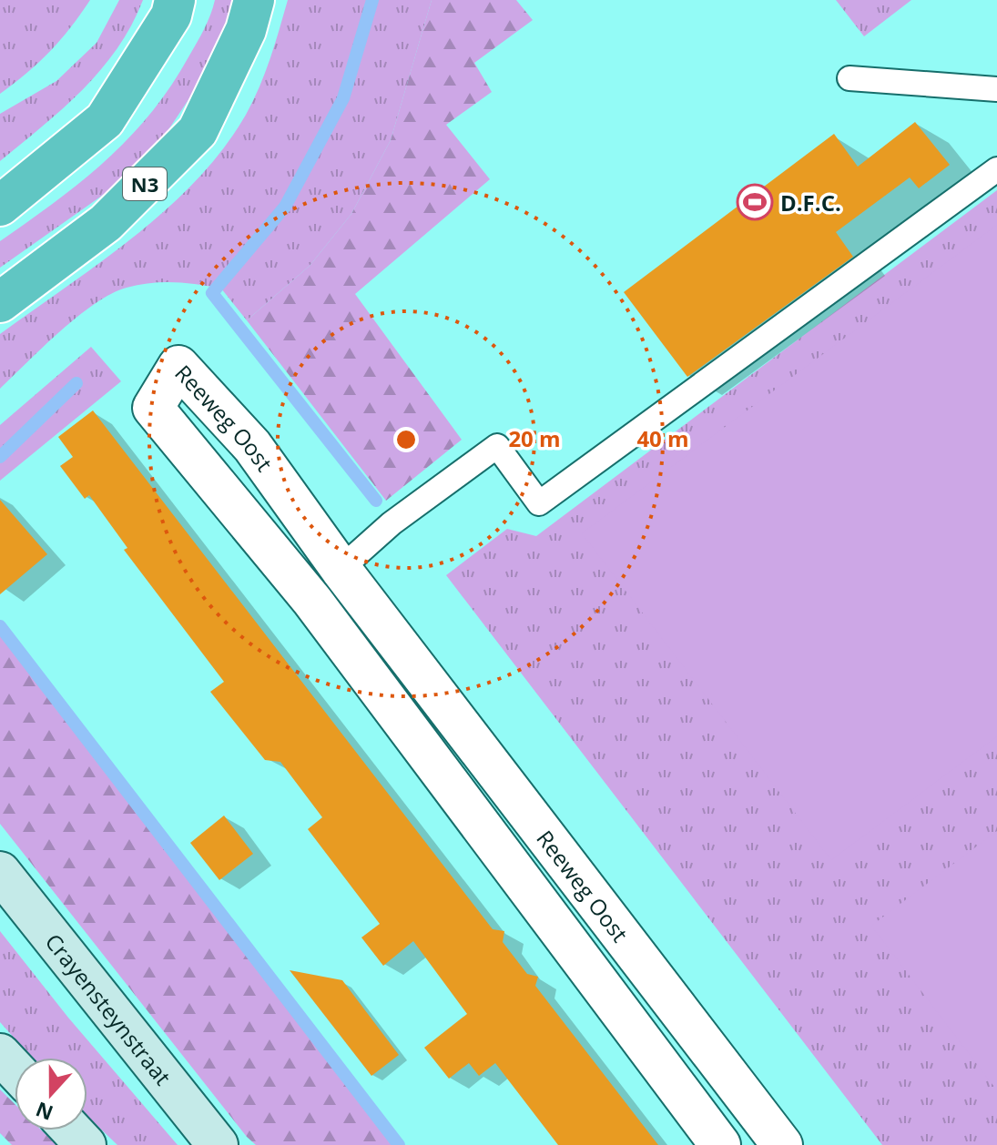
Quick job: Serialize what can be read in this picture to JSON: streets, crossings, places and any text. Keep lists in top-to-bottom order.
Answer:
{
  "streets": {
    "highway": ["N3"],
    "main road": ["Crayensteynstraat"],
    "street": ["Reeweg Oost"]
  },
  "places": {
    "sports": ["D.F.C."]
  },
  "north": "bottom",
  "rings": ["20 m", "40 m"]
}
